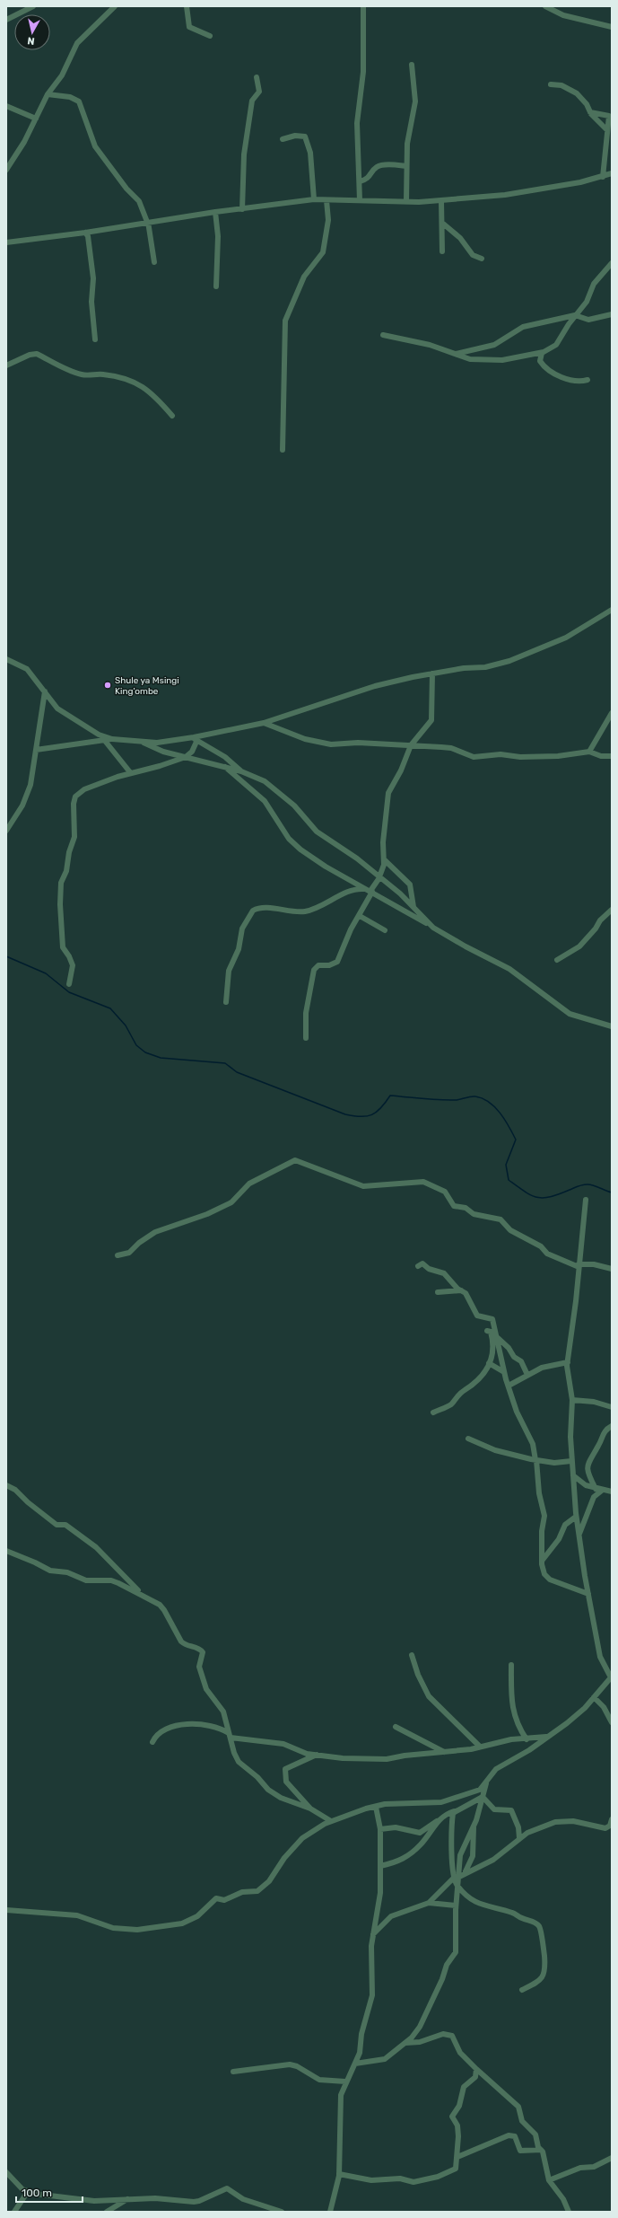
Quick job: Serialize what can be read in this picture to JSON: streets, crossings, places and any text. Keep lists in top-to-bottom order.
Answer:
{
  "places": ["Shule ya Msingi King'ombe"],
  "scale_bar": "100 m",
  "north": "bottom"
}
